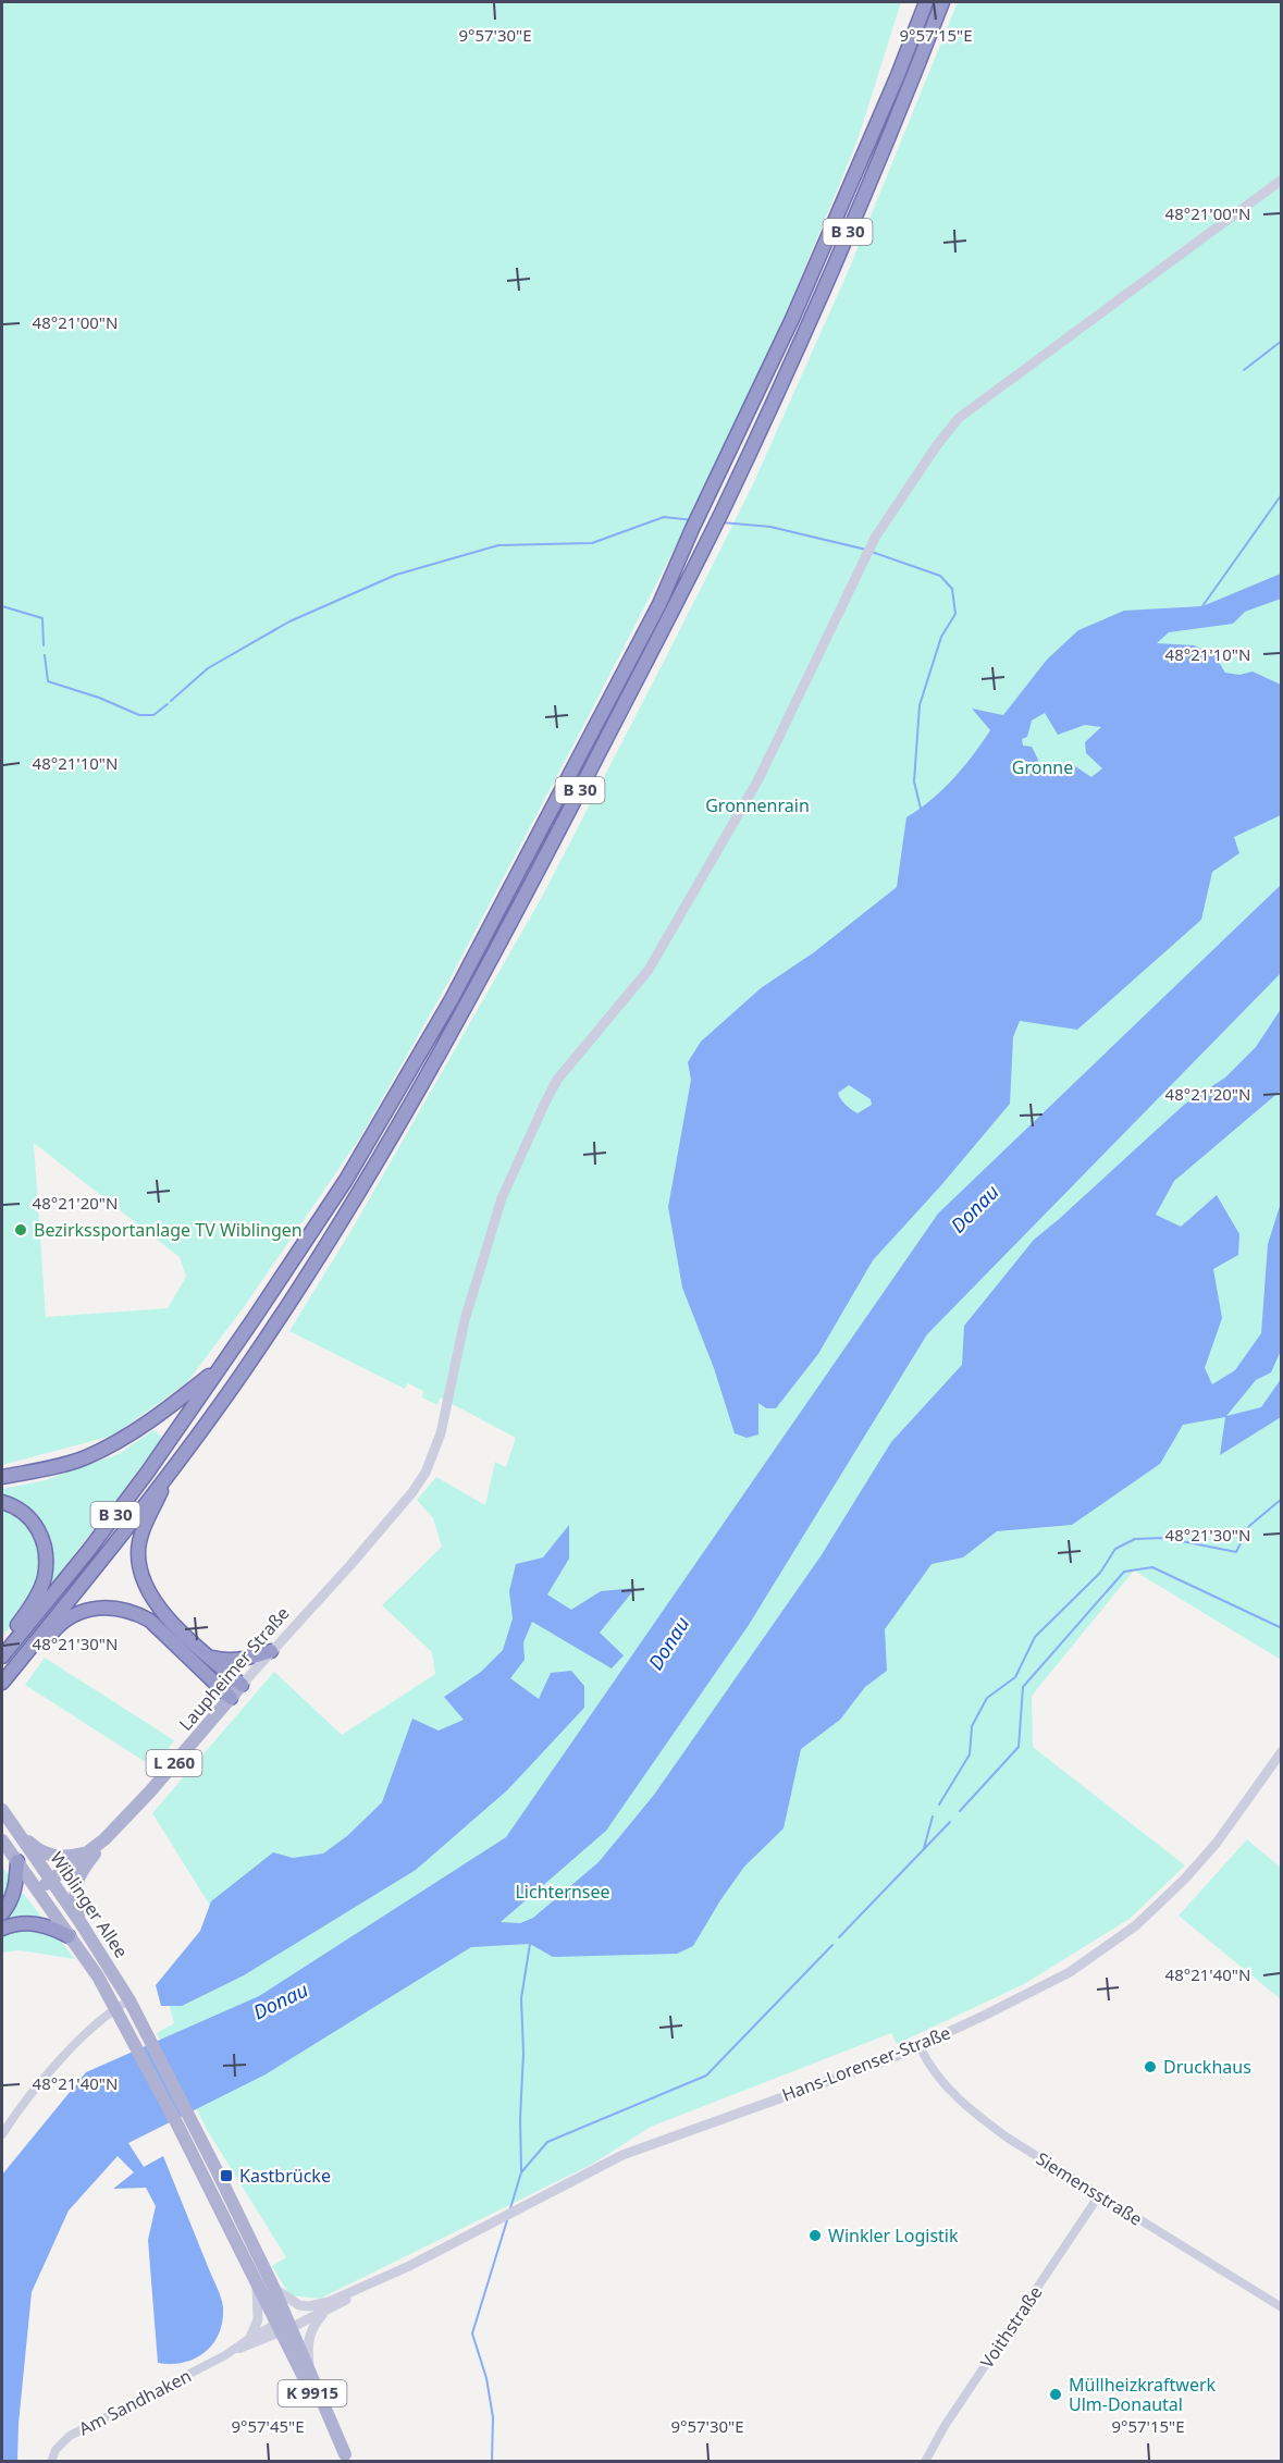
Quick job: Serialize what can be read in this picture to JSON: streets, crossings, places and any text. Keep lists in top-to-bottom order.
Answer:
{
  "streets": {
    "highway": ["B 30"],
    "main road": [
      "Laupheimer Straße",
      "L 260",
      "Wiblinger Allee",
      "K 9915"
    ],
    "street": [
      "Hans-Lorenser-Straße",
      "Siemensstraße",
      "Voithstraße",
      "Am Sandhaken"
    ]
  },
  "crossings": [
    ["Laupheimer Straße", "L 260"],
    ["Laupheimer Straße", "Wiblinger Allee"],
    ["L 260", "Wiblinger Allee"],
    ["Wiblinger Allee", "Hans-Lorenser-Straße"],
    ["Wiblinger Allee", "K 9915"],
    ["Hans-Lorenser-Straße", "Siemensstraße"],
    ["Hans-Lorenser-Straße", "K 9915"],
    ["Hans-Lorenser-Straße", "Am Sandhaken"],
    ["Siemensstraße", "Voithstraße"],
    ["K 9915", "Am Sandhaken"]
  ],
  "water": ["Donau"],
  "parks": ["Gronne", "Gronnenrain", "Lichternsee"],
  "places": {
    "other": [
      "Bezirkssportanlage TV Wiblingen",
      "Druckhaus",
      "Winkler Logistik",
      "Müllheizkraftwerk Ulm-Donautal"
    ],
    "transit": ["Kastbrücke"]
  },
  "coordinates": [
    "9°57'30\"E",
    "9°57'15\"E",
    "48°21'00\"N",
    "48°21'10\"N",
    "48°21'20\"N",
    "48°21'30\"N",
    "48°21'40\"N",
    "9°57'45\"E"
  ]
}
